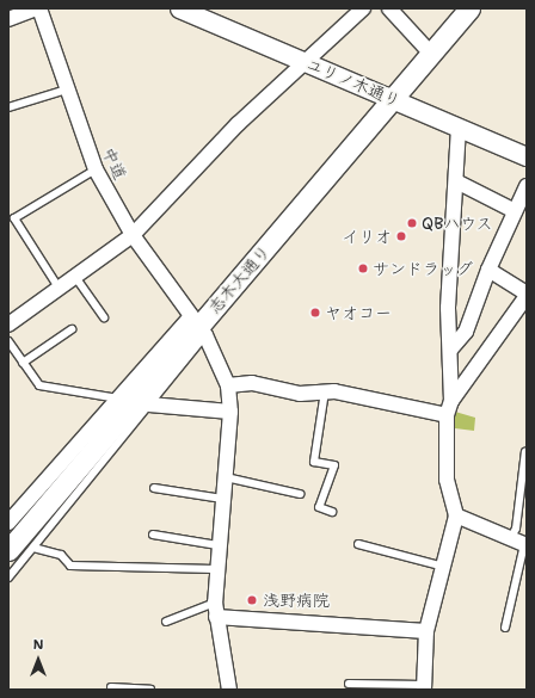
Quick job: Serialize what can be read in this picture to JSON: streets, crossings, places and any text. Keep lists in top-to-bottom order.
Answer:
{
  "streets": {
    "main road": ["志木大通り"],
    "street": ["ユリノ木通り", "中道"]
  },
  "crossings": [
    ["ユリノ木通り", "志木大通り"],
    ["中道", "志木大通り"]
  ],
  "places": [
    "QBハウス",
    "イリオ",
    "サンドラッグ",
    "ヤオコー",
    "浅野病院"
  ],
  "north": "top"
}
